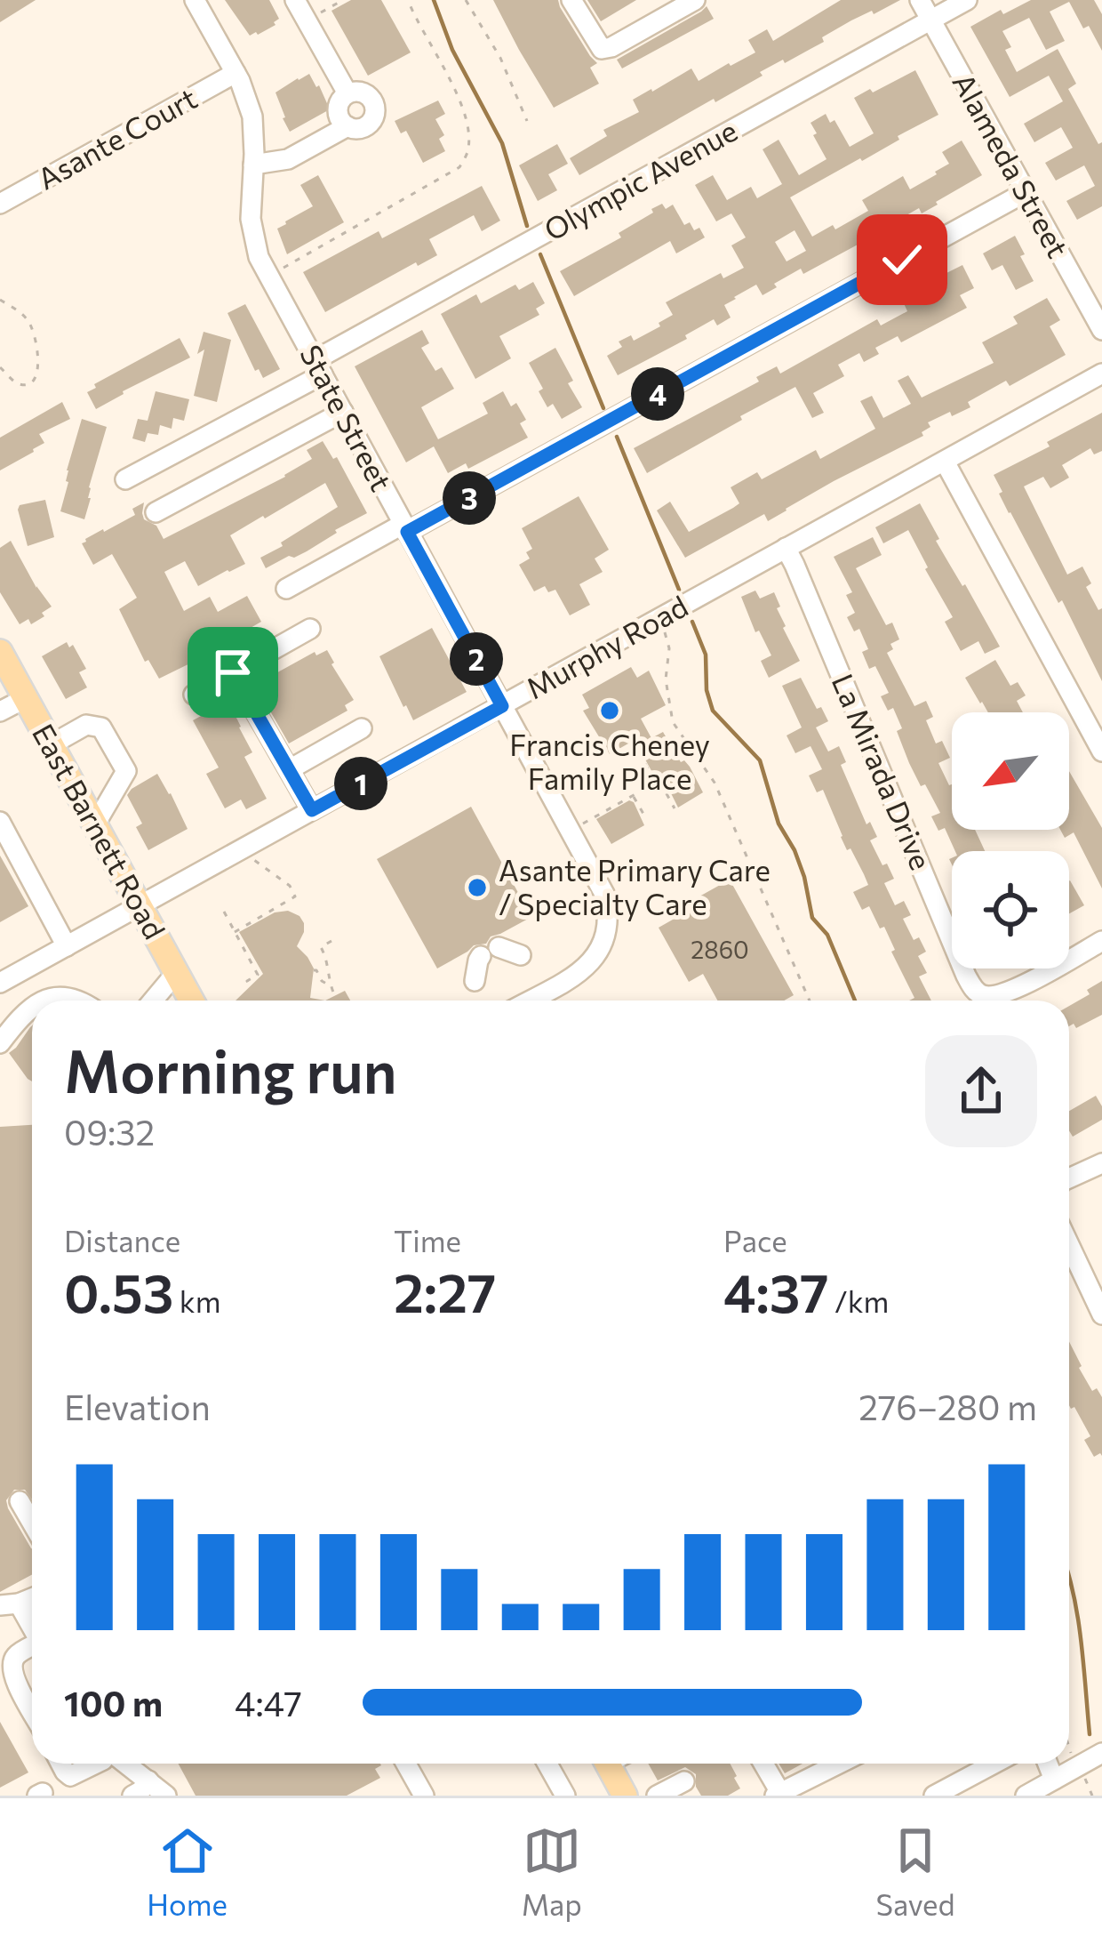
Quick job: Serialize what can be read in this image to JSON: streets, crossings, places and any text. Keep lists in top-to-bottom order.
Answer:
{
  "streets": {
    "main road": ["East Barnett Road"],
    "street": [
      "Asante Court",
      "Alameda Street",
      "Olympic Avenue",
      "State Street",
      "Murphy Road",
      "La Mirada Drive"
    ]
  },
  "crossings": [
    ["Asante Court", "State Street"],
    ["Alameda Street", "Olympic Avenue"],
    ["Olympic Avenue", "State Street"],
    ["State Street", "Murphy Road"],
    ["Murphy Road", "La Mirada Drive"],
    ["Murphy Road", "East Barnett Road"]
  ],
  "places": ["Francis Cheney Family Place", "Asante Primary Care / Specialty Care"],
  "house_numbers": ["2860"],
  "north": "bottom left",
  "page": {
    "pins": [
      "4",
      "3",
      "2",
      "1"
    ],
    "heading": ["Morning run", "09:32"],
    "stats": [
      ["Distance", "0.53 km"],
      ["Time", "2:27"],
      ["Pace", "4:37 /km"]
    ],
    "chart": ["Elevation", "276–280 m"],
    "list": [
      {
        "name": "100 m",
        "note": "4:47"
      }
    ],
    "tabs": ["Home", "Map", "Saved"]
  }
}
